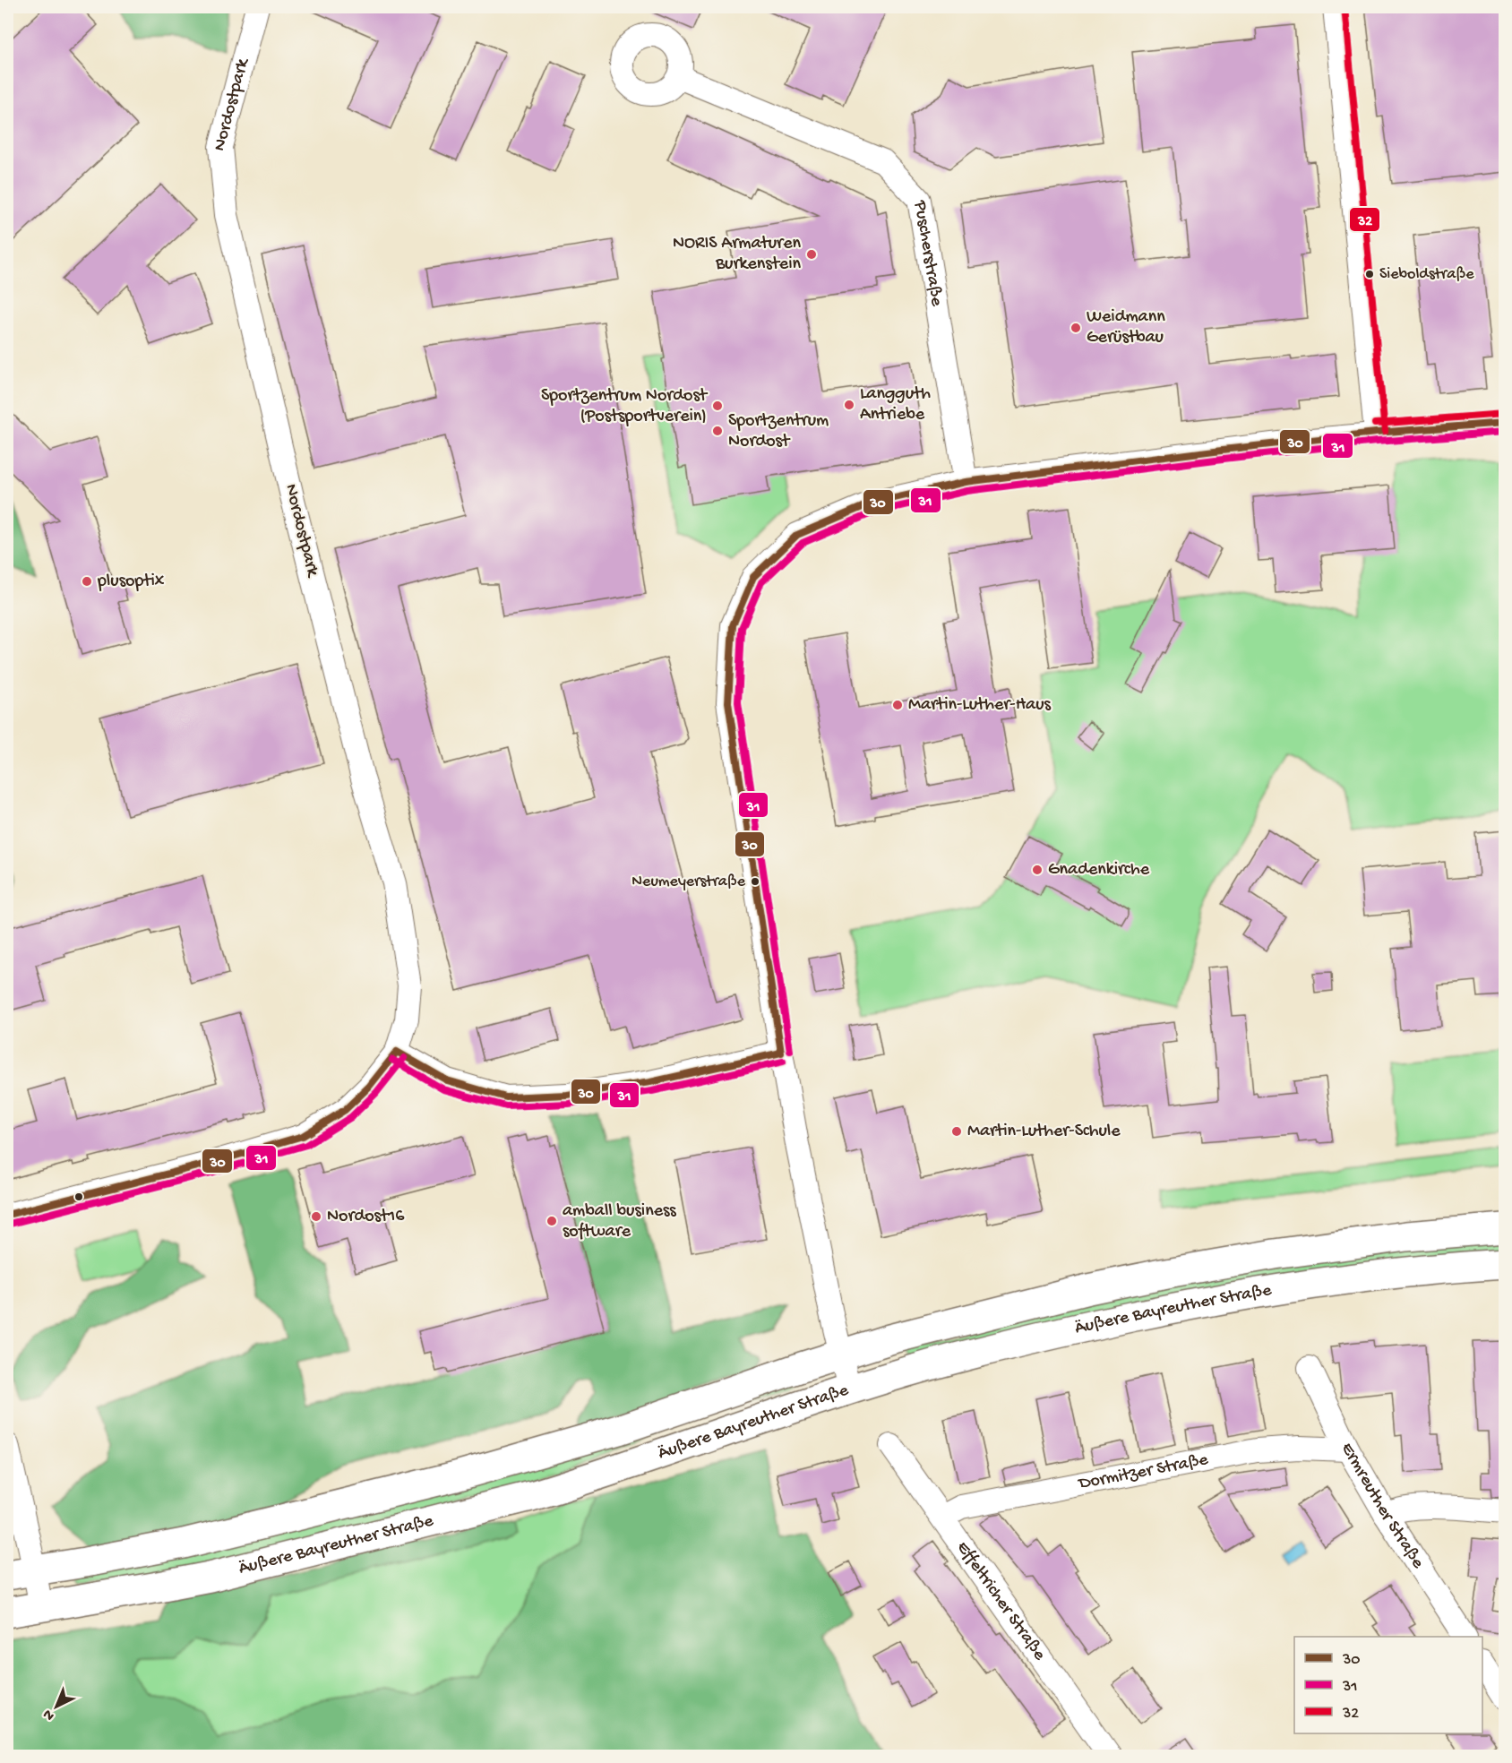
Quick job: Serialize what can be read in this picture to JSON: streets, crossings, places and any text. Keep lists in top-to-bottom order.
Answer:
{
  "streets": {
    "main road": ["Äußere Bayreuther Straße"],
    "street": [
      "Nordostpark",
      "Puscherstraße",
      "Dormitzer Straße",
      "Ermreuther Straße",
      "Effeltricher Straße"
    ]
  },
  "crossings": [
    ["Dormitzer Straße", "Ermreuther Straße"],
    ["Dormitzer Straße", "Effeltricher Straße"]
  ],
  "places": [
    "NORIS Armaturen Burkenstein",
    "Sieboldstraße",
    "Weidmann Gerüstbau",
    "Langguth Antriebe",
    "Sportzentrum Nordost (Postsportverein)",
    "Sportzentrum Nordost",
    "plusoptix",
    "Martin-Luther-Haus",
    "Gnadenkirche",
    "Neumeyerstraße",
    "Martin-Luther-Schule",
    "Nordost16",
    "amball business software"
  ],
  "lines": ["transit line 32", "transit line 30", "transit line 31"],
  "legend": ["30", "31", "32"],
  "north": "bottom left"
}
